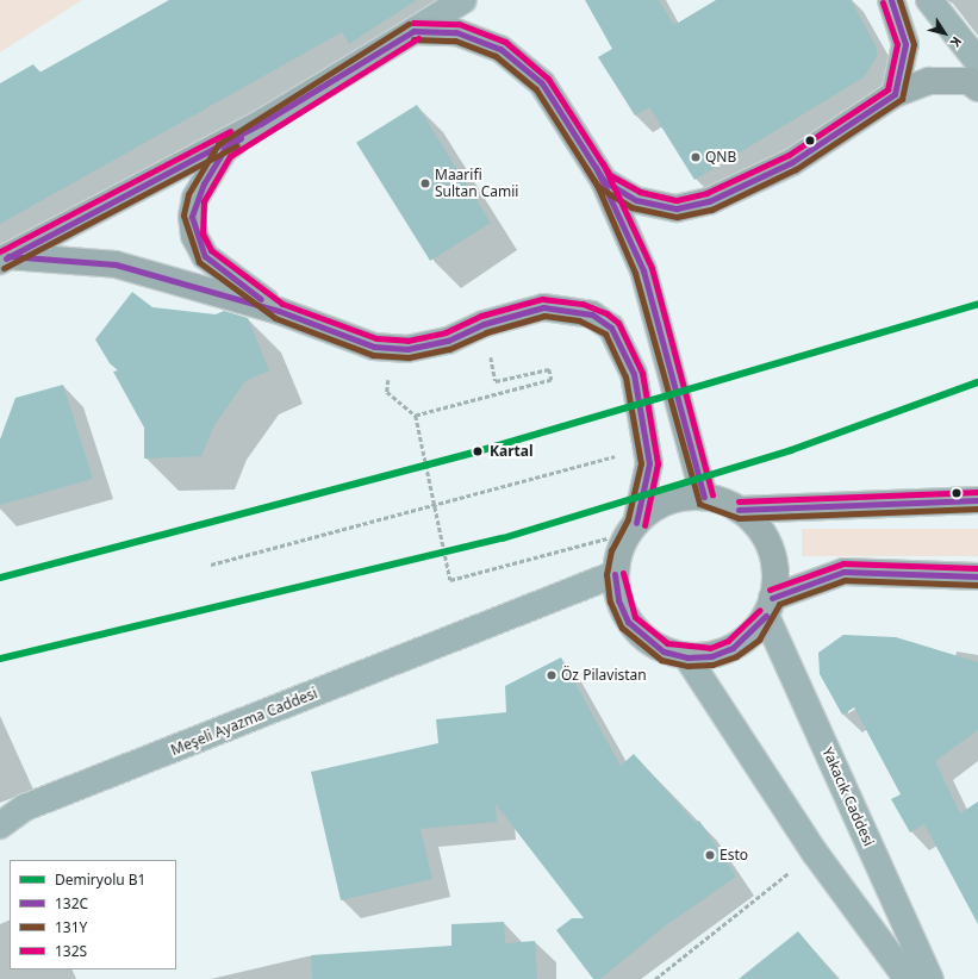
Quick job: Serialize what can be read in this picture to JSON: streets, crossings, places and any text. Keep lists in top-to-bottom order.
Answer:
{
  "streets": {
    "street": ["Meşeli Ayazma Caddesi", "Yakacık Caddesi"]
  },
  "crossings": [
    ["Meşeli Ayazma Caddesi", "Yakacık Caddesi"]
  ],
  "places": [
    "QNB",
    "Maarifi Sultan Camii",
    "Kartal",
    "Öz Pilavistan",
    "Esto"
  ],
  "lines": [
    "transit line 132C",
    "transit line 131Y",
    "transit line 132S",
    "rail line B1"
  ],
  "legend": [
    "Demiryolu B1",
    "132C",
    "131Y",
    "132S"
  ],
  "north": "bottom right"
}
